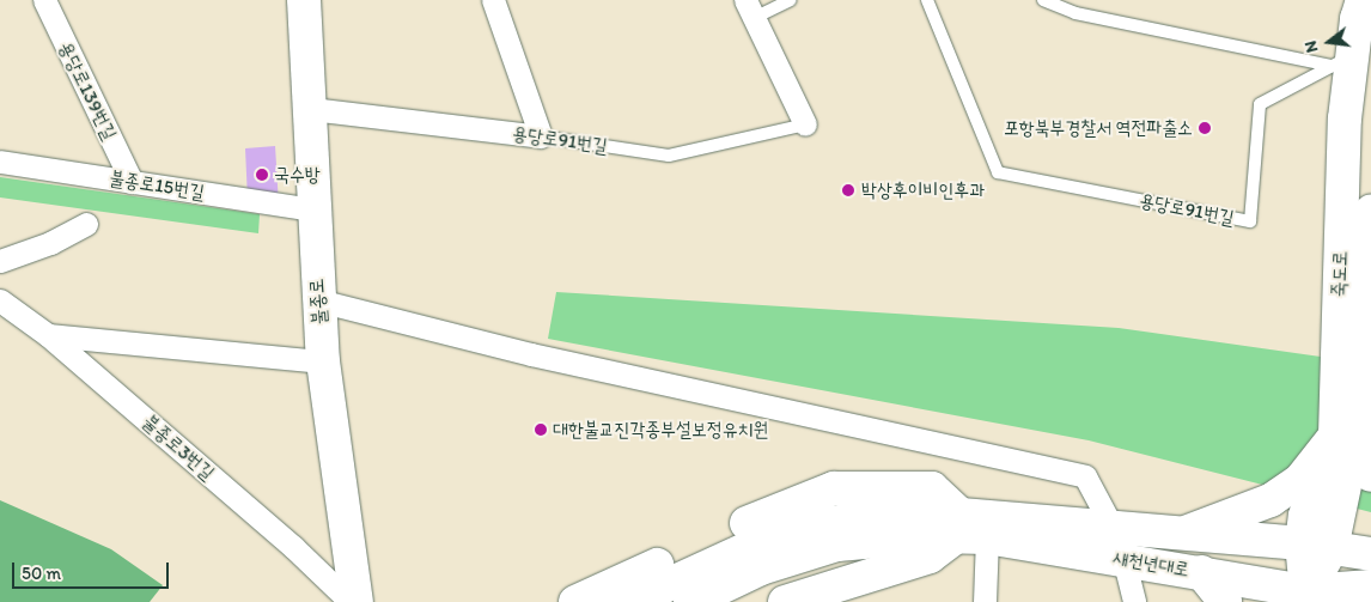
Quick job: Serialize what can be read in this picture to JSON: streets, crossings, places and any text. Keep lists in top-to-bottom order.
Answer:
{
  "streets": {
    "main road": ["죽도로", "불종로", "새천년대로"],
    "street": [
      "용당로139번길",
      "용당로91번길",
      "불종로15번길",
      "불종로3번길"
    ]
  },
  "crossings": [
    ["용당로139번길", "불종로15번길"],
    ["용당로91번길", "죽도로"],
    ["용당로91번길", "불종로"],
    ["불종로15번길", "불종로"],
    ["죽도로", "새천년대로"]
  ],
  "places": [
    "포항북부경찰서 역전파출소",
    "국수방",
    "박상후이비인후과",
    "대한불교진각종부설보정유치원"
  ],
  "scale_bar": "50 m",
  "north": "left"
}
